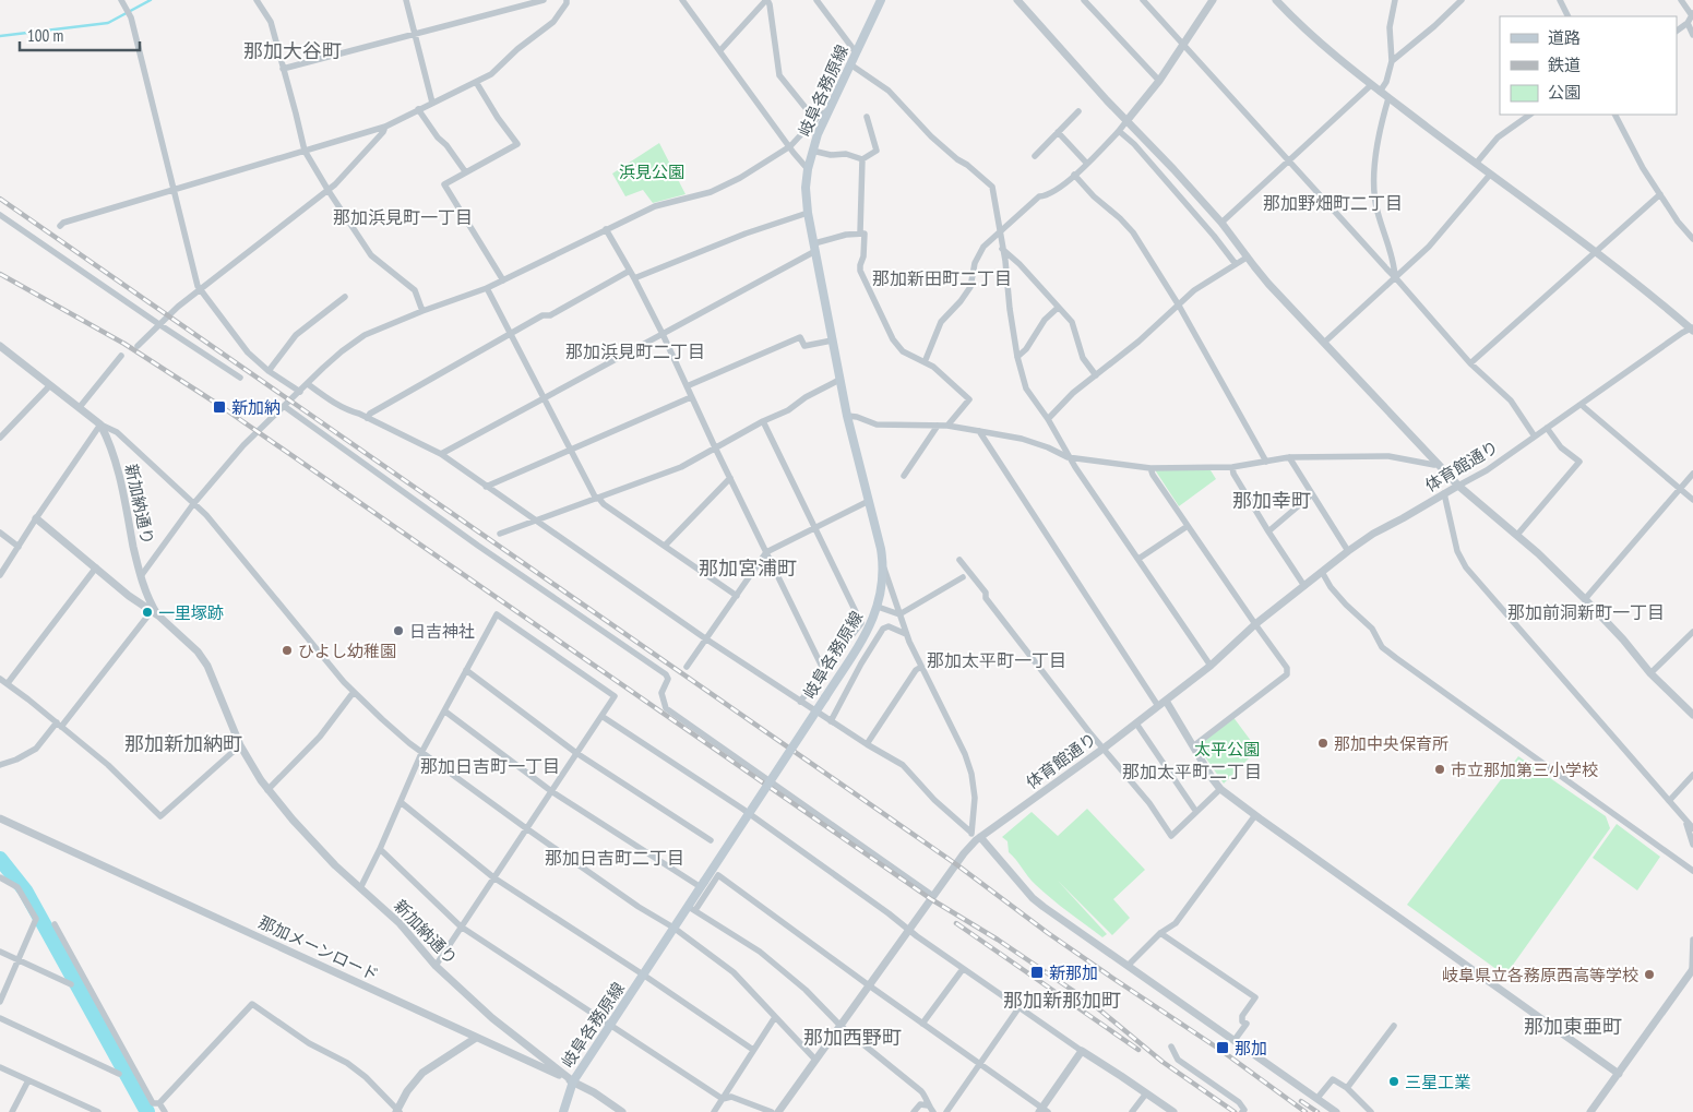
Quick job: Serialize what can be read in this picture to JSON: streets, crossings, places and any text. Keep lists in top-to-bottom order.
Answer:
{
  "streets": {
    "main road": ["岐阜各務原線"],
    "street": ["体育館通り", "新加納通り", "那加メーンロード"]
  },
  "crossings": [
    ["岐阜各務原線", "新加納通り"],
    ["岐阜各務原線", "那加メーンロード"],
    ["新加納通り", "那加メーンロード"]
  ],
  "districts": [
    "那加大谷町",
    "那加野畑町二丁目",
    "那加浜見町一丁目",
    "那加新田町二丁目",
    "那加浜見町二丁目",
    "那加幸町",
    "那加宮浦町",
    "那加前洞新町一丁目",
    "那加太平町一丁目",
    "那加新加納町",
    "那加日吉町一丁目",
    "那加太平町二丁目",
    "那加日吉町二丁目",
    "那加新那加町",
    "那加東亜町",
    "那加西野町"
  ],
  "parks": ["浜見公園", "太平公園"],
  "places": {
    "transit": ["新加納", "新那加", "那加"],
    "other": [
      "一里塚跡",
      "日吉神社",
      "ひよし幼稚園",
      "那加中央保育所",
      "市立那加第三小学校",
      "岐阜県立各務原西高等学校",
      "三星工業"
    ]
  },
  "legend": ["道路", "鉄道", "公園"],
  "scale_bar": "100 m"
}
